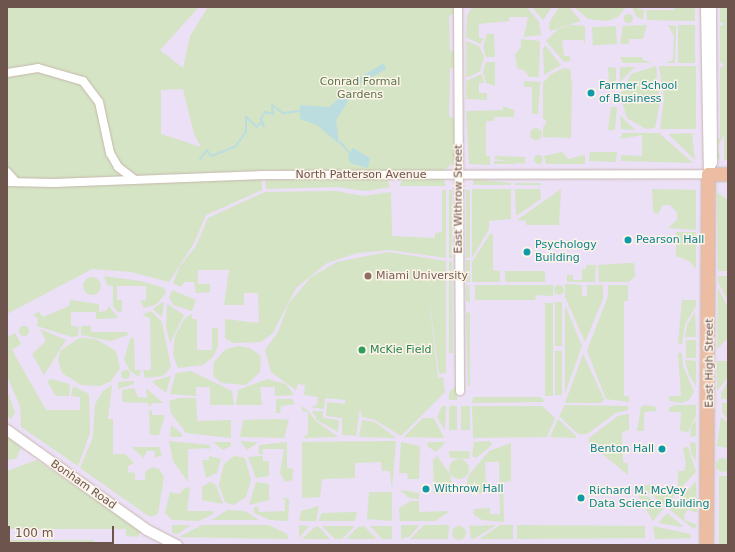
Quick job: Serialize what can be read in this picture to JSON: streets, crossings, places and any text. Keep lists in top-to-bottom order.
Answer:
{
  "streets": {
    "highway": ["East High Street"],
    "street": ["North Patterson Avenue", "East Withrow Street", "Bonham Road"]
  },
  "crossings": [
    ["North Patterson Avenue", "East Withrow Street"],
    ["North Patterson Avenue", "East High Street"]
  ],
  "parks": ["Conrad Formal Gardens"],
  "places": [
    "Farmer School of Business",
    "Pearson Hall",
    "Psychology Building",
    "Miami University",
    "McKie Field",
    "Benton Hall",
    "Withrow Hall",
    "Richard M. McVey Data Science Building"
  ],
  "scale_bar": "100 m"
}
